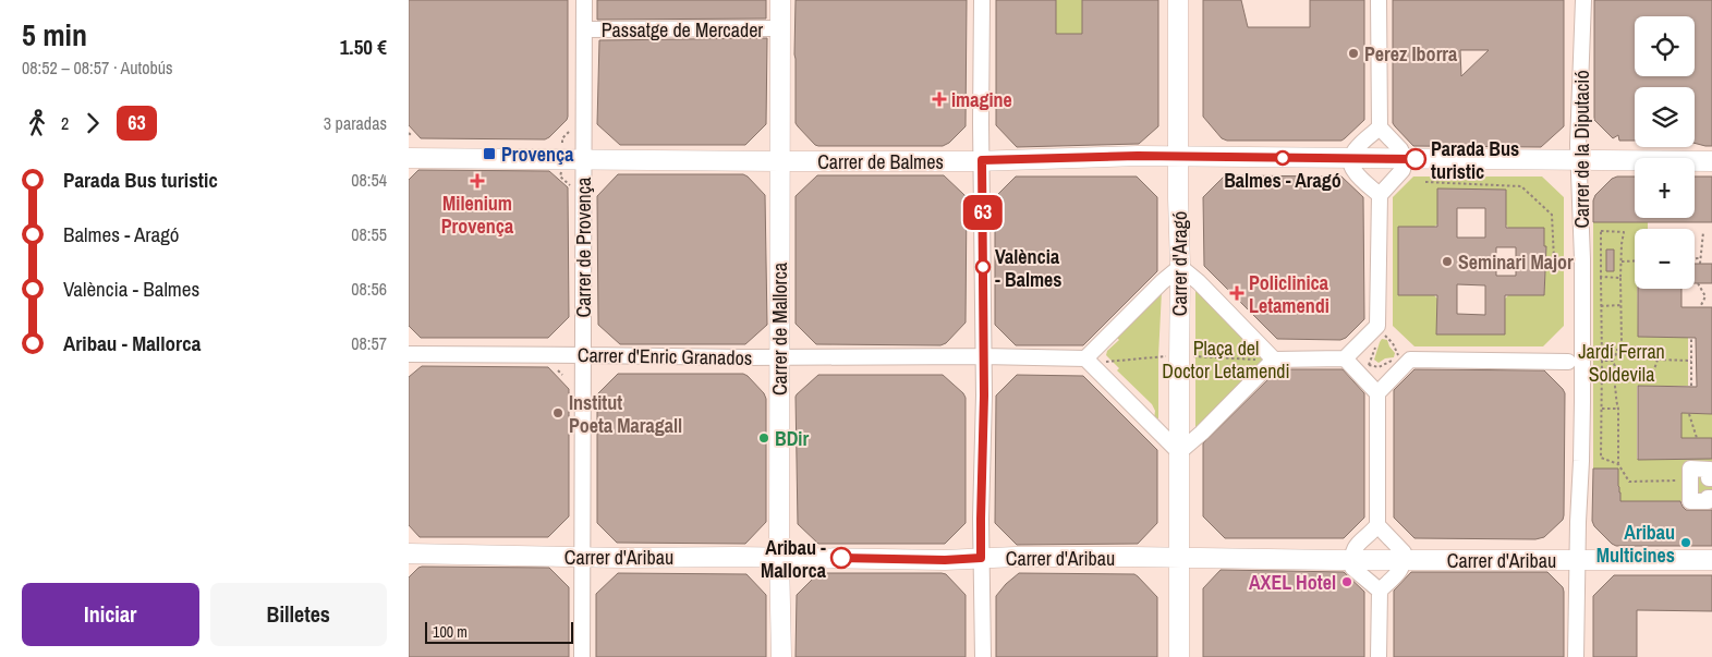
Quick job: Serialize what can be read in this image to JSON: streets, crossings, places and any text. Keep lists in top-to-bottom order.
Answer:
{
  "streets": {
    "main road": [
      "Carrer de Balmes",
      "Carrer d'Aragó",
      "Carrer de Mallorca",
      "Carrer d'Aribau"
    ],
    "street": [
      "Passatge de Mercader",
      "Carrer de la Diputació",
      "Carrer de Provença",
      "Carrer d'Enric Granados"
    ]
  },
  "crossings": [
    ["Passatge de Mercader", "Carrer de Provença"],
    ["Passatge de Mercader", "Carrer de Mallorca"],
    ["Carrer de la Diputació", "Carrer de Balmes"],
    ["Carrer de la Diputació", "Carrer d'Aribau"],
    ["Carrer de Balmes", "Carrer de Provença"],
    ["Carrer de Balmes", "Carrer d'Aragó"],
    ["Carrer de Balmes", "Carrer de Mallorca"],
    ["Carrer de Provença", "Carrer d'Enric Granados"],
    ["Carrer de Provença", "Carrer d'Aribau"],
    ["Carrer d'Aragó", "Carrer d'Aribau"],
    ["Carrer de Mallorca", "Carrer d'Enric Granados"],
    ["Carrer de Mallorca", "Carrer d'Aribau"]
  ],
  "parks": ["Plaça del Doctor Letamendi", "Jardí Ferran Soldevila"],
  "places": {
    "other": [
      "Perez Iborra",
      "Balmes - Aragó",
      "Parada Bus turistic",
      "Seminari Major",
      "València - Balmes",
      "Institut Poeta Maragall",
      "BDir",
      "Aribau Multicines",
      "Aribau - Mallorca",
      "AXEL Hotel"
    ],
    "health": ["imagine", "Milenium Provença", "Policlinica Letamendi"],
    "transit": ["Provença"]
  },
  "lines": ["bus line 63"],
  "scale_bar": "100 m",
  "page": {
    "heading": ["5 min", "08:52 – 08:57 · Autobús", "1.50 €"],
    "on_map": "63",
    "map_buttons": ["+", "−"],
    "legs": ["2", "63", "3 paradas"],
    "list": [
      {
        "name": "Parada Bus turistic",
        "value": "08:54"
      },
      {
        "name": "Balmes - Aragó",
        "value": "08:55"
      },
      {
        "name": "València - Balmes",
        "value": "08:56"
      },
      {
        "name": "Aribau - Mallorca",
        "value": "08:57"
      }
    ],
    "buttons": ["Iniciar", "Billetes"],
    "scale": "100 m"
  }
}
